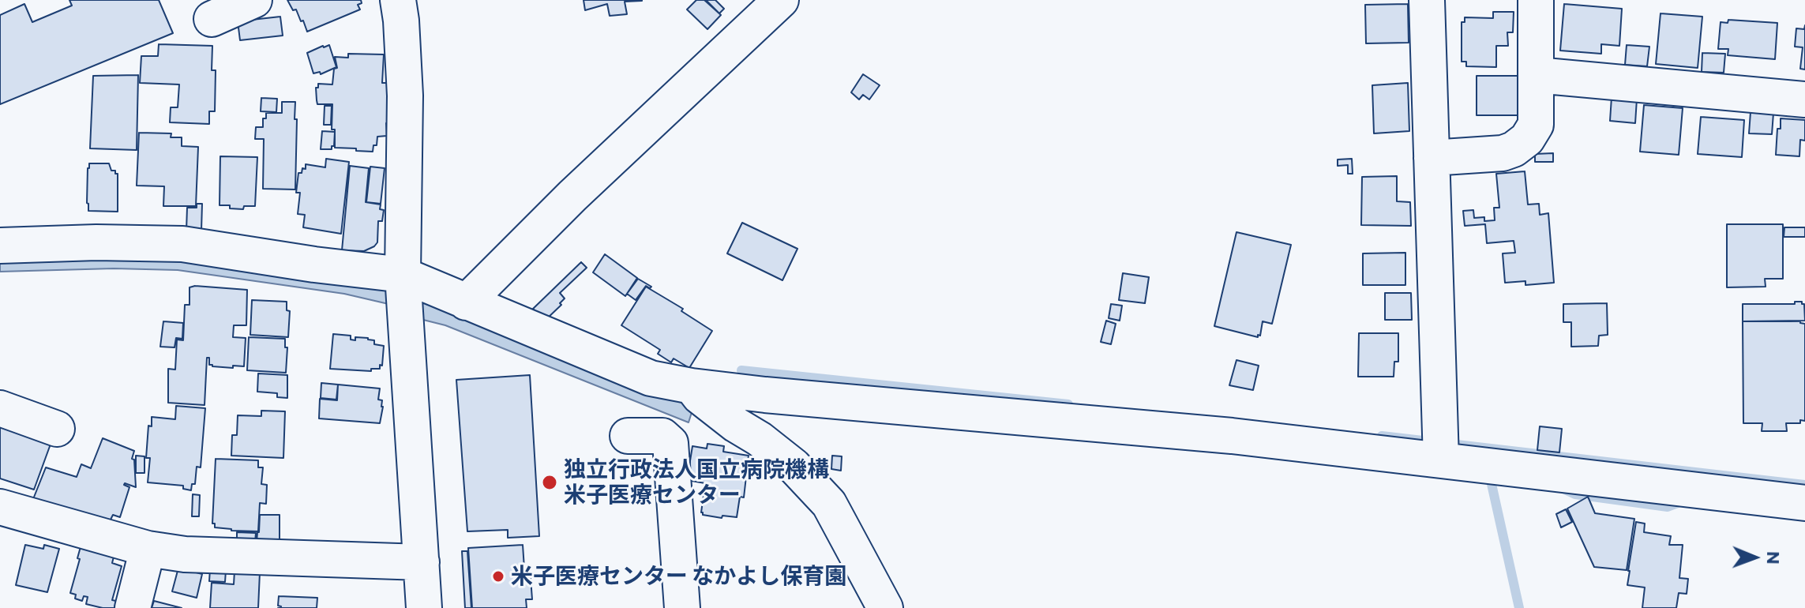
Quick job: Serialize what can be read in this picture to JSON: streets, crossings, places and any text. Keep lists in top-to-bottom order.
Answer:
{
  "places": ["独立行政法人国立病院機構 米子医療センター", "米子医療センター なかよし保育園"],
  "north": "right"
}
